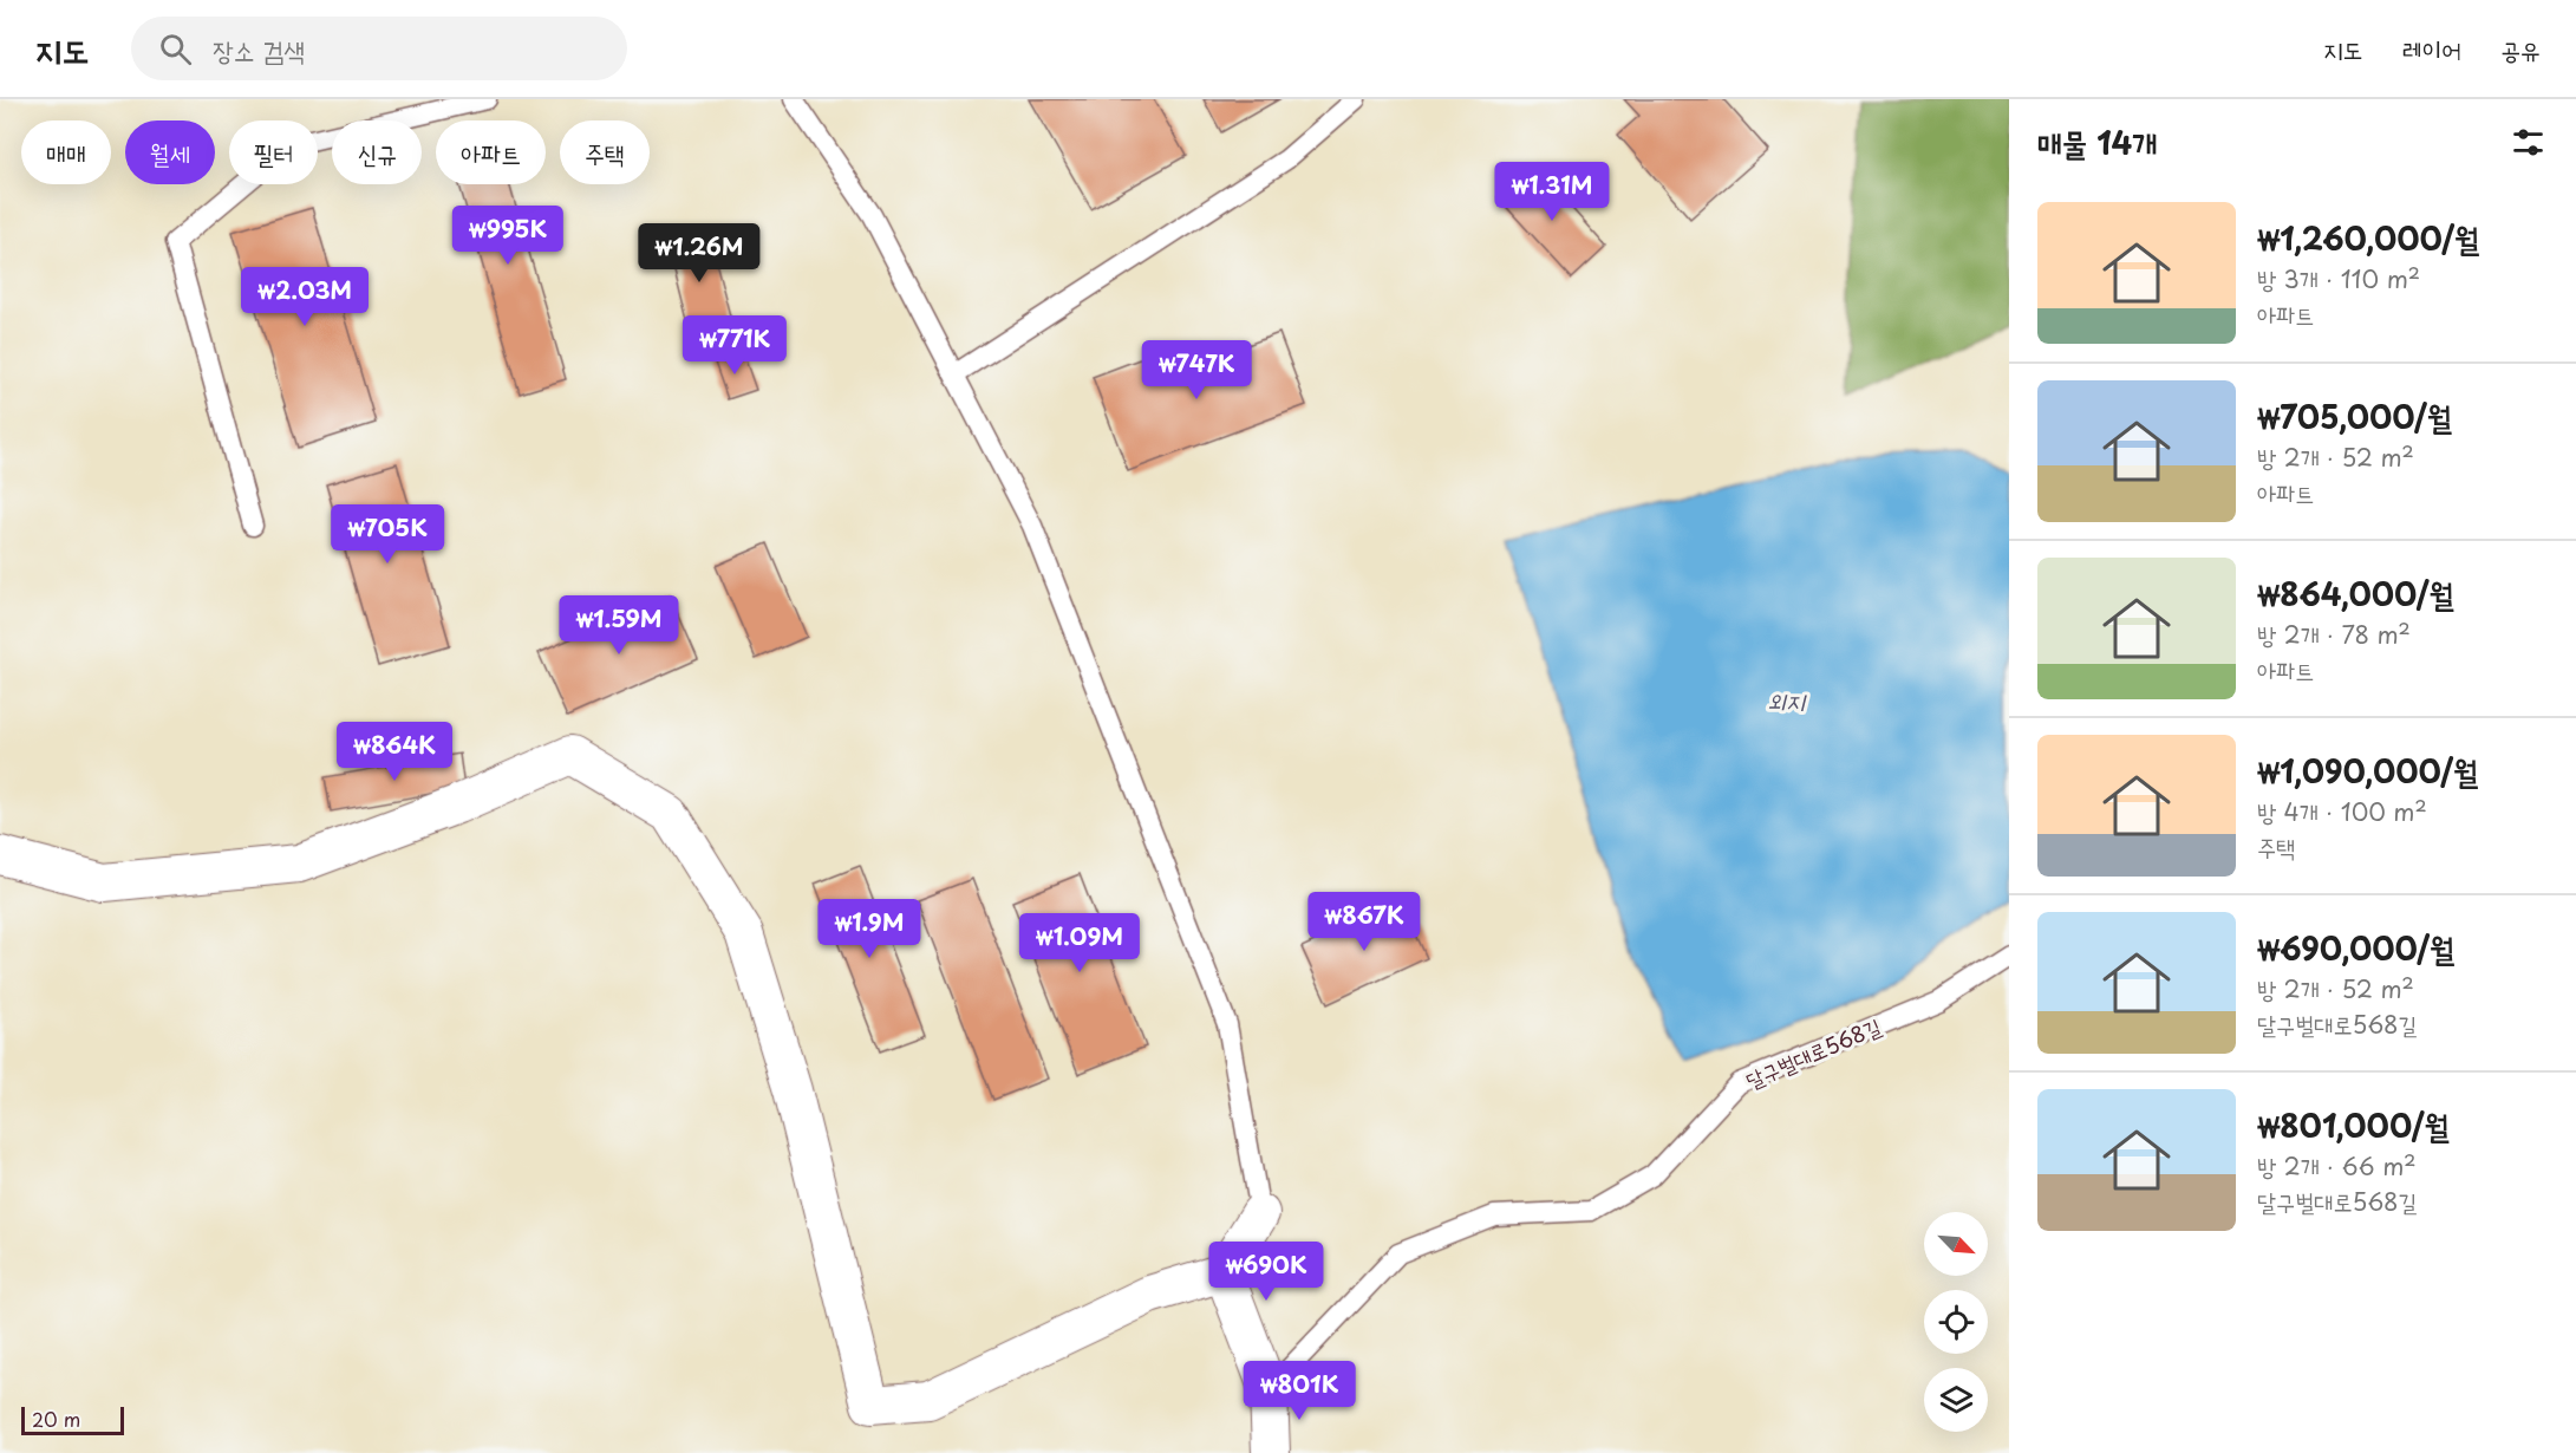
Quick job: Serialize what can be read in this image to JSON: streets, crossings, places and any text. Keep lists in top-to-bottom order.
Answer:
{
  "streets": {
    "lane": ["달구벌대로568길"]
  },
  "water": ["외지"],
  "scale_bar": "20 m",
  "north": "bottom right",
  "page": {
    "header": "지도",
    "search": "장소 검색",
    "nav": ["지도", "레이어", "공유"],
    "heading": "매물 14개",
    "chip": [
      "매매",
      "월세",
      "필터",
      "신규",
      "아파트",
      "주택"
    ],
    "price": [
      "₩1.31M",
      "₩995K",
      "₩1.26M",
      "₩2.03M",
      "₩771K",
      "₩747K",
      "₩705K",
      "₩1.59M",
      "₩864K",
      "₩867K",
      "₩1.9M",
      "₩1.09M",
      "₩690K",
      "₩801K"
    ],
    "list": [
      {
        "name": "₩1,260,000/월",
        "note": "방 3개 · 110 m² · 아파트"
      },
      {
        "name": "₩705,000/월",
        "note": "방 2개 · 52 m² · 아파트"
      },
      {
        "name": "₩864,000/월",
        "note": "방 2개 · 78 m² · 아파트"
      },
      {
        "name": "₩1,090,000/월",
        "note": "방 4개 · 100 m² · 주택"
      },
      {
        "name": "₩690,000/월",
        "note": "방 2개 · 52 m² · 달구벌대로568길"
      },
      {
        "name": "₩801,000/월",
        "note": "방 2개 · 66 m² · 달구벌대로568길"
      }
    ],
    "scale": "20 m"
  }
}
